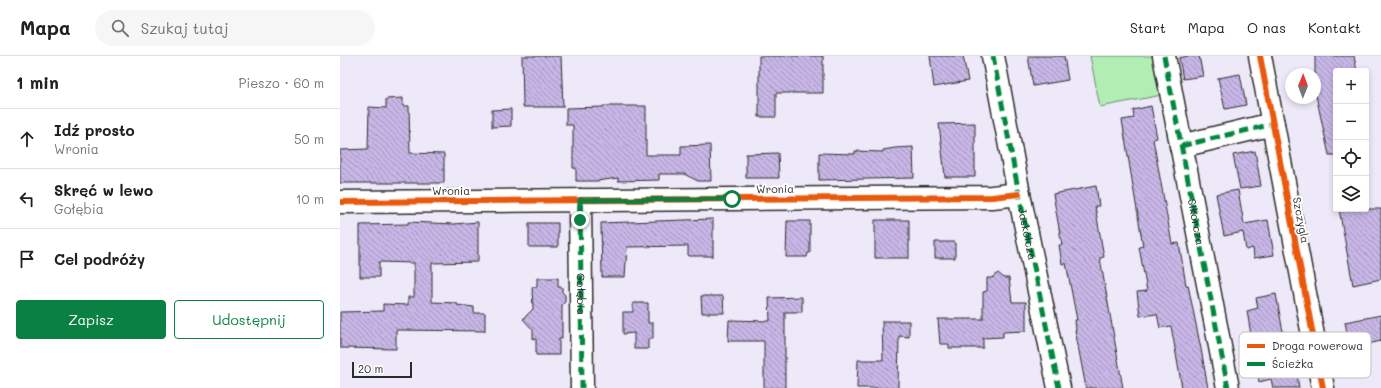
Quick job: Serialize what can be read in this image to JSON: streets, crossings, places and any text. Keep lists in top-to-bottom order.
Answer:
{
  "streets": {
    "street": [
      "Wronia",
      "Szczygla",
      "Sikorcza",
      "Jaskółcza",
      "Gołębia"
    ]
  },
  "crossings": [
    ["Wronia", "Jaskółcza"],
    ["Wronia", "Gołębia"]
  ],
  "legend": ["Droga rowerowa", "Ścieżka"],
  "scale_bar": "20 m",
  "north": "top",
  "page": {
    "header": "Mapa",
    "search": "Szukaj tutaj",
    "nav": [
      "Start",
      "Mapa",
      "O nas",
      "Kontakt"
    ],
    "heading": ["1 min", "Pieszo · 60 m"],
    "map_buttons": ["+", "−"],
    "list": [
      ["Idź prosto", "Wronia", "50 m"],
      ["Skręć w lewo", "Gołębia", "10 m"],
      "Cel podróży"
    ],
    "buttons": ["Zapisz", "Udostępnij"],
    "scale": "20 m"
  }
}
